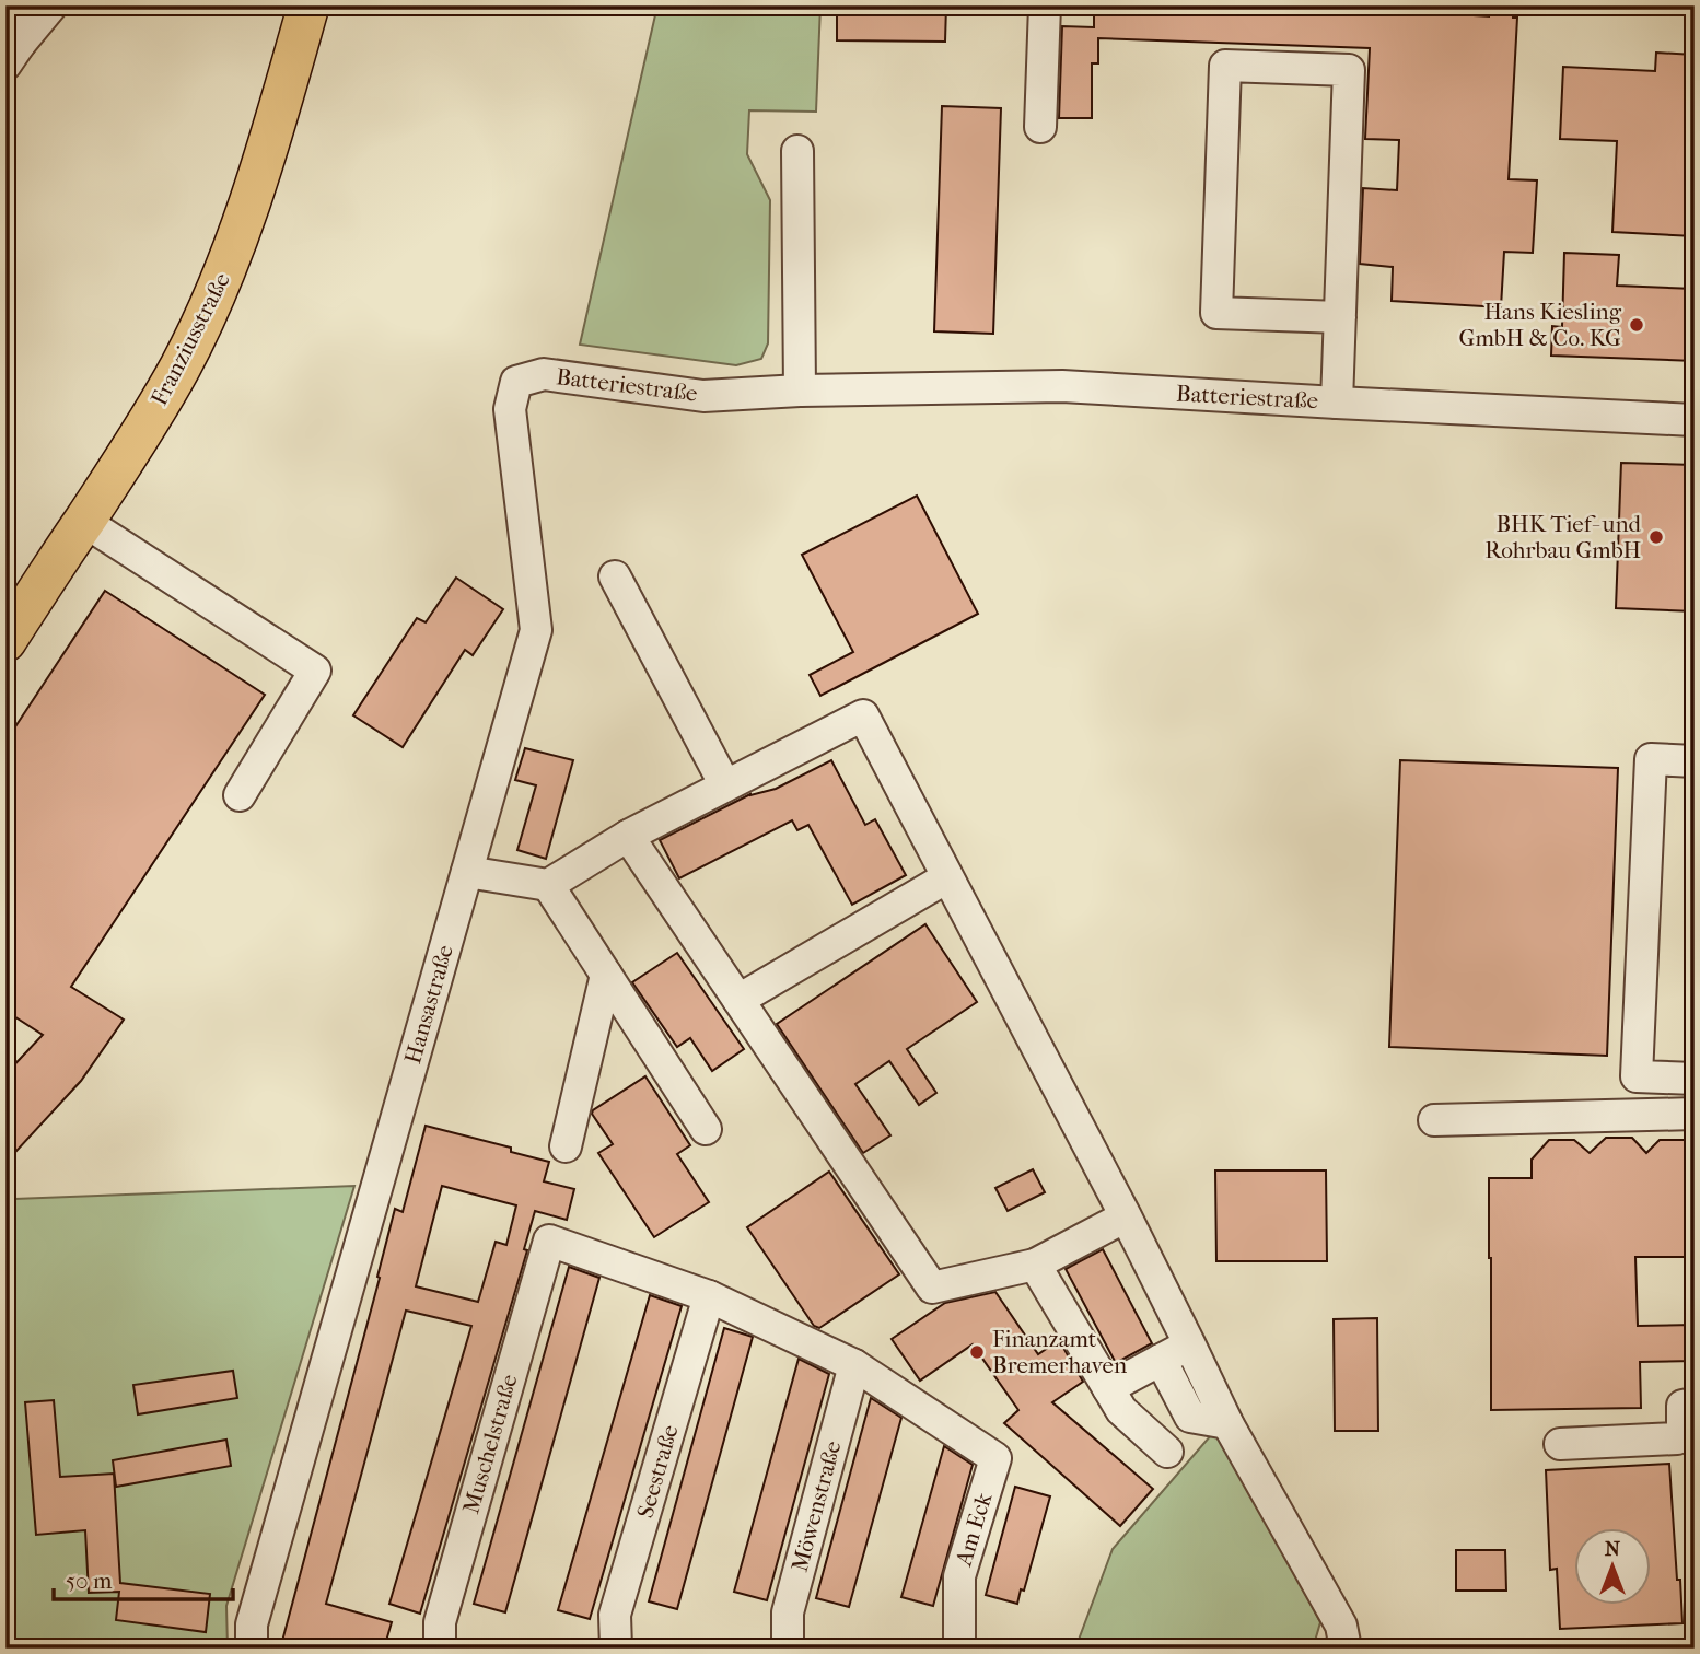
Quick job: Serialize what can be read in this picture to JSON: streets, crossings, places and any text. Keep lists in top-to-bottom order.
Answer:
{
  "streets": {
    "main road": ["Franziusstraße"],
    "street": [
      "Batteriestraße",
      "Hansastraße",
      "Muschelstraße",
      "Seestraße",
      "Möwenstraße",
      "Am Eck"
    ]
  },
  "crossings": [
    ["Batteriestraße", "Hansastraße"],
    ["Muschelstraße", "Seestraße"],
    ["Möwenstraße", "Am Eck"]
  ],
  "places": ["Hans Kiesling GmbH & Co. KG", "BHK Tief- und Rohrbau GmbH", "Finanzamt Bremerhaven"],
  "scale_bar": "50 m",
  "north": "top"
}
